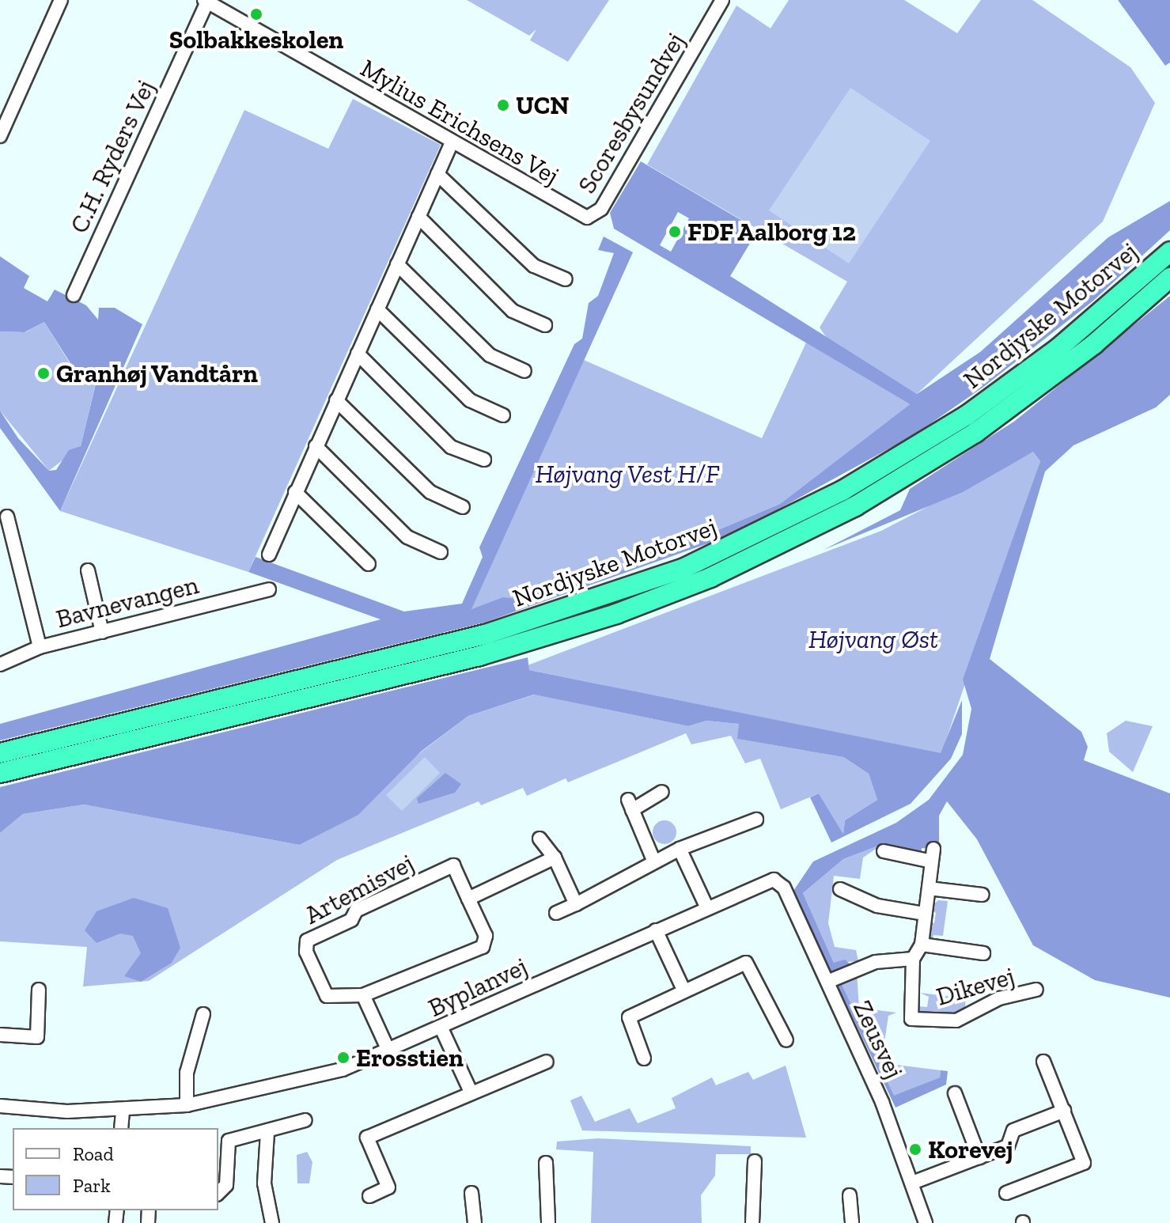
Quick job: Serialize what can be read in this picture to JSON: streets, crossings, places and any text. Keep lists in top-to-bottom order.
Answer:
{
  "streets": {
    "highway": ["Nordjyske Motorvej"],
    "street": [
      "Scoresbysundvej",
      "Mylius Erichsens Vej",
      "C.H. Ryders Vej",
      "Bavnevangen",
      "Artemisvej",
      "Dikevej",
      "Byplanvej",
      "Zeusvej"
    ]
  },
  "crossings": [
    ["Scoresbysundvej", "Mylius Erichsens Vej"],
    ["Mylius Erichsens Vej", "C.H. Ryders Vej"],
    ["Dikevej", "Zeusvej"],
    ["Byplanvej", "Zeusvej"]
  ],
  "parks": ["Højvang Vest H/F", "Højvang Øst"],
  "places": [
    "Solbakkeskolen",
    "UCN",
    "FDF Aalborg 12",
    "Granhøj Vandtårn",
    "Erosstien",
    "Korevej"
  ],
  "legend": ["Road", "Park"]
}
